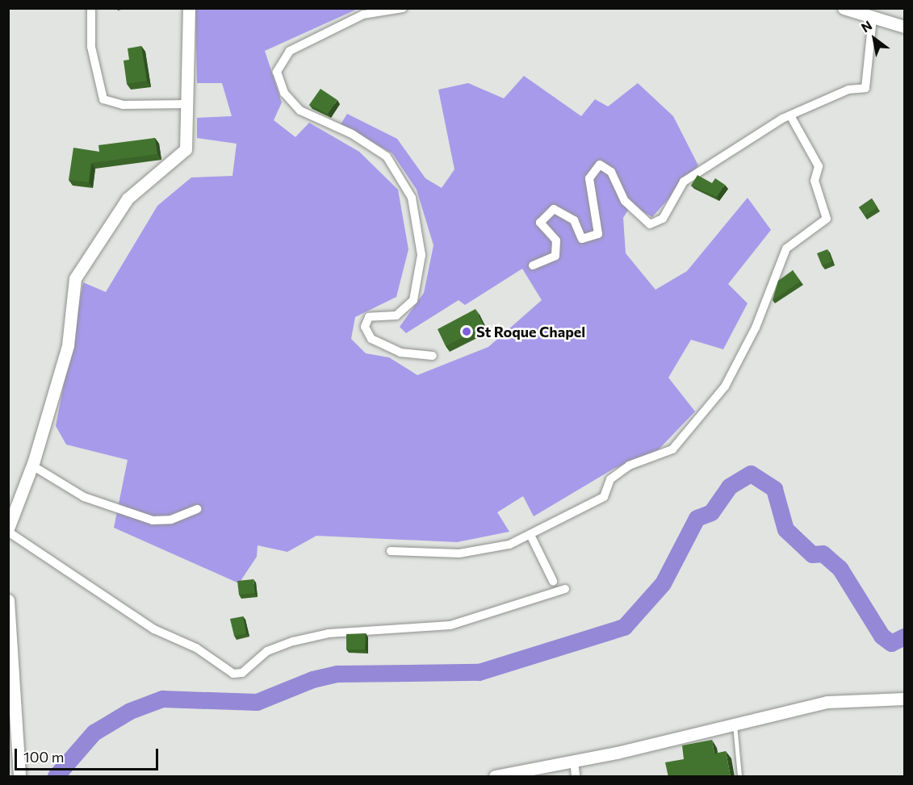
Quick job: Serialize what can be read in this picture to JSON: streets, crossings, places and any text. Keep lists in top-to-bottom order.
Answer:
{
  "places": ["St Roque Chapel"],
  "scale_bar": "100 m",
  "north": "top left"
}
